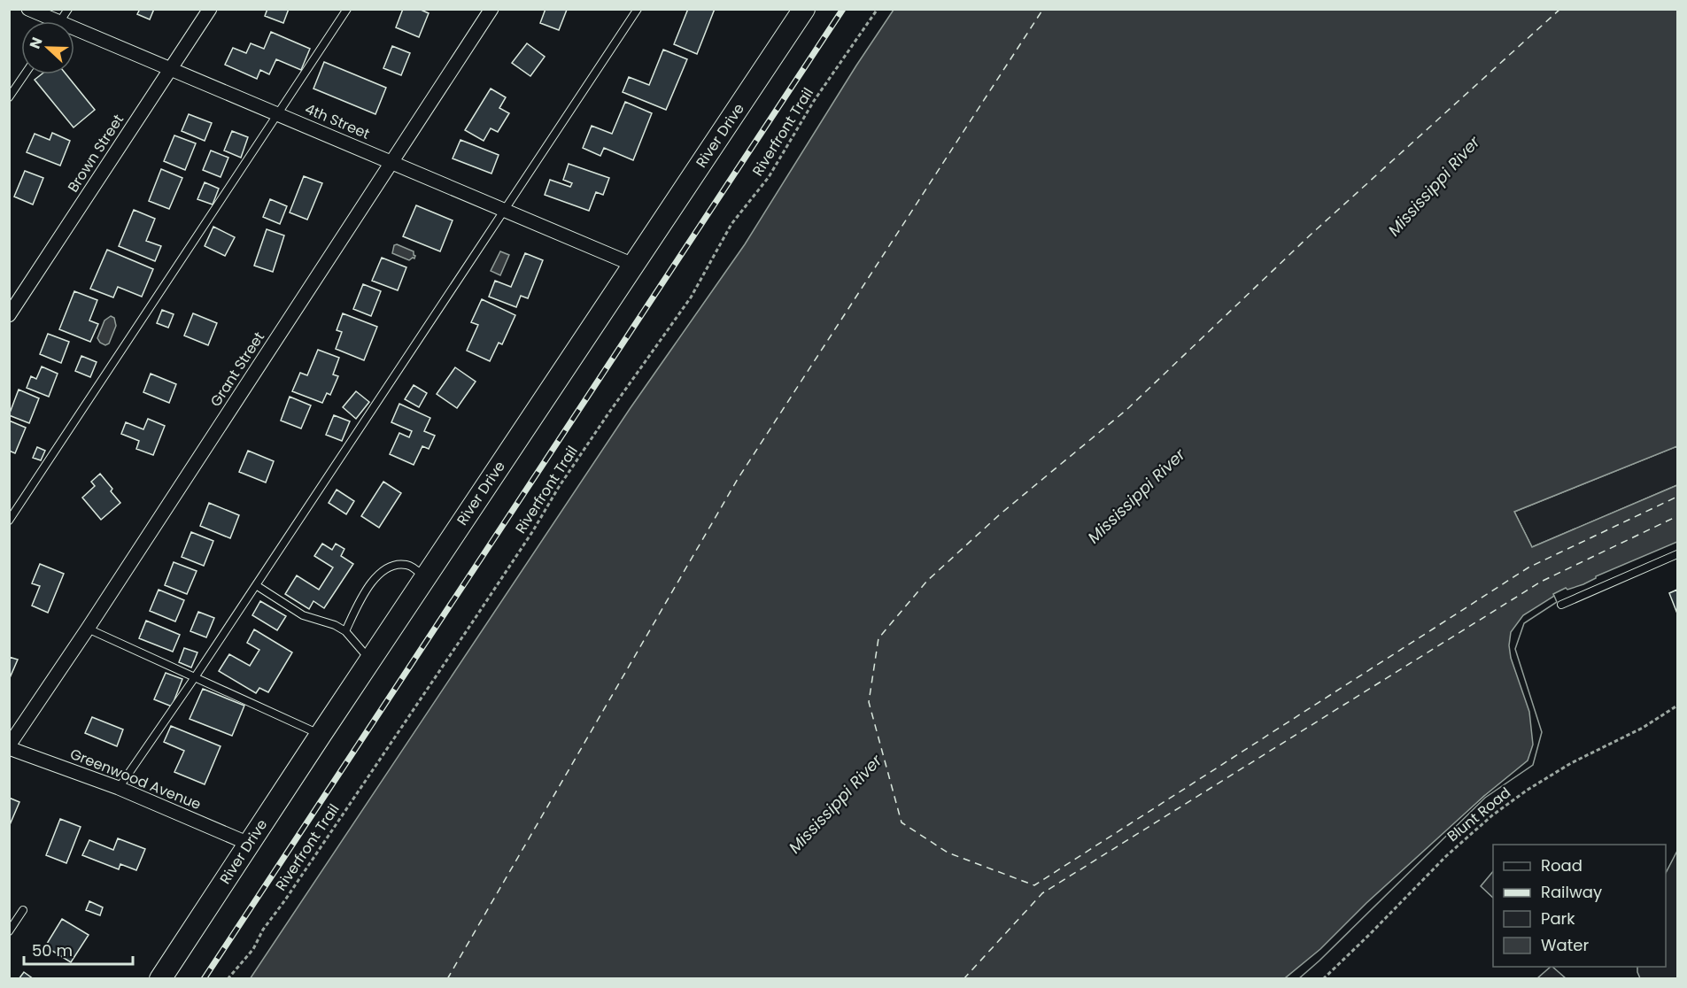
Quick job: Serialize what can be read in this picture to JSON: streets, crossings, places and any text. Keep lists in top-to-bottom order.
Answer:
{
  "streets": {
    "main road": ["River Drive"],
    "street": [
      "4th Street",
      "Brown Street",
      "Grant Street",
      "Greenwood Avenue"
    ],
    "path": ["Riverfront Trail", "Blunt Road"]
  },
  "crossings": [
    ["4th Street", "River Drive"],
    ["4th Street", "Brown Street"],
    ["4th Street", "Grant Street"],
    ["River Drive", "Greenwood Avenue"],
    ["Grant Street", "Greenwood Avenue"]
  ],
  "water": ["Mississippi River"],
  "legend": [
    "Road",
    "Railway",
    "Park",
    "Water"
  ],
  "scale_bar": "50 m",
  "north": "left"
}
